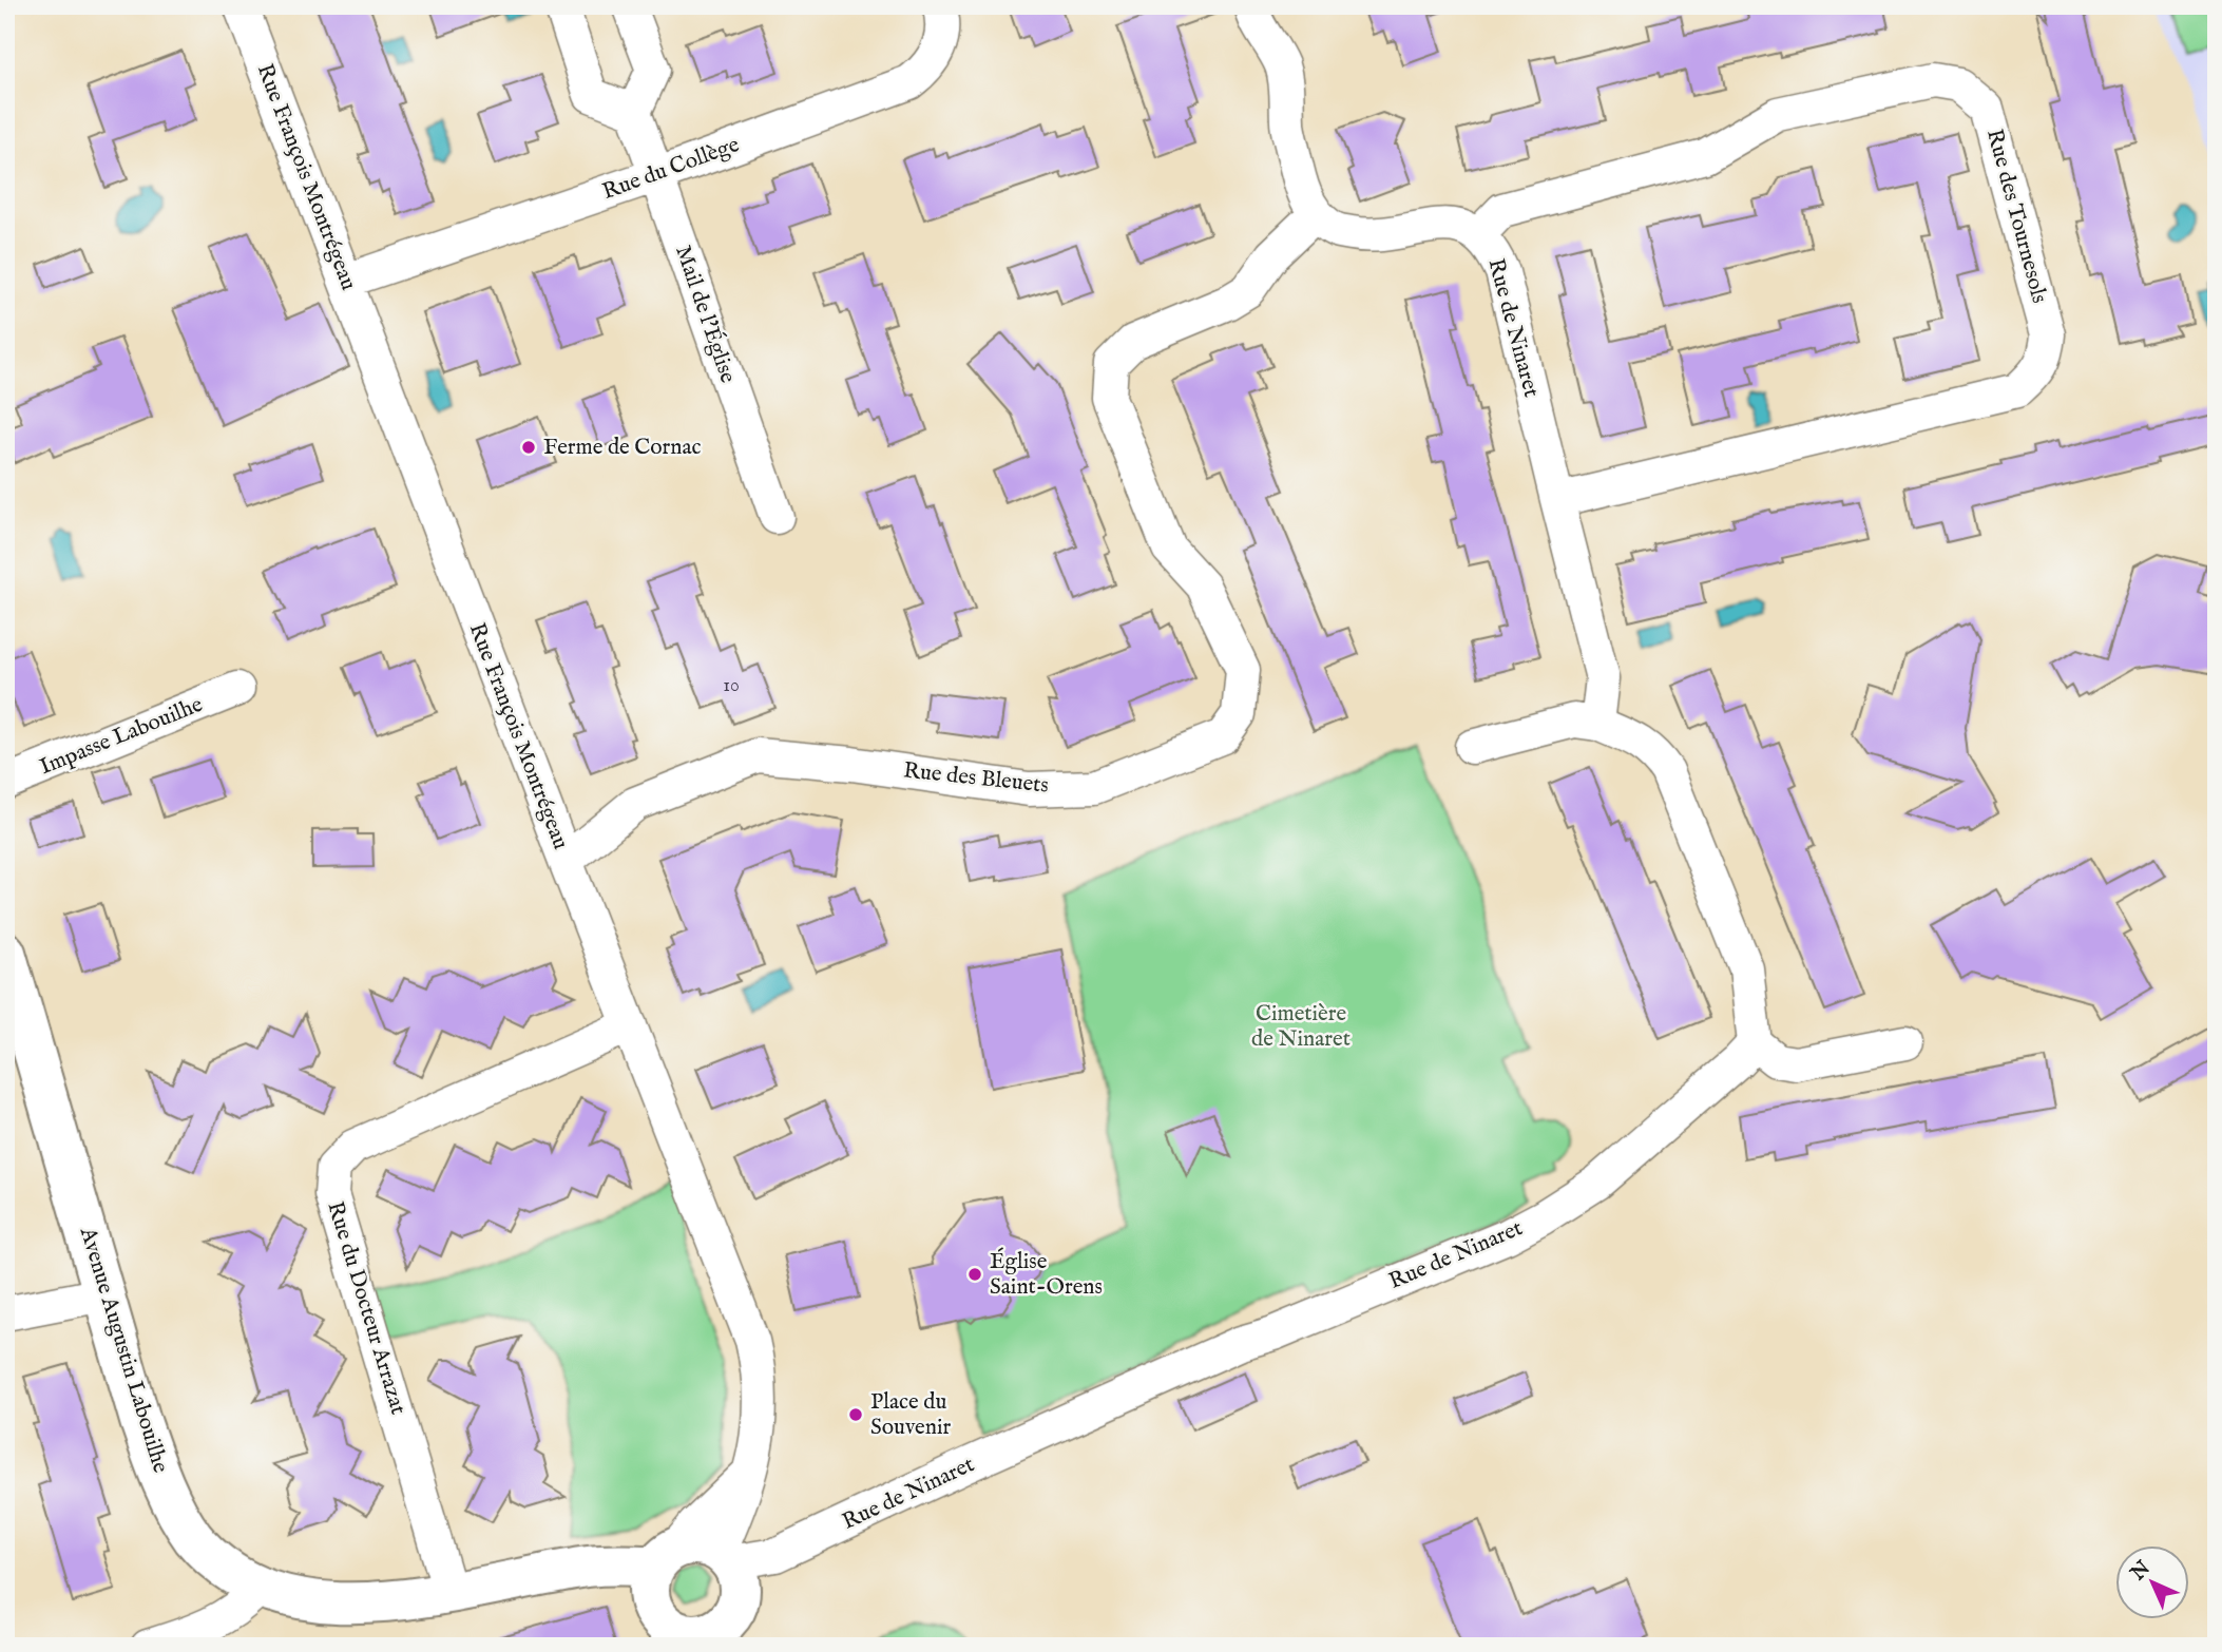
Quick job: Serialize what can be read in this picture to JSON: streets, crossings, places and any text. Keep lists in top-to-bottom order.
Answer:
{
  "streets": {
    "street": [
      "Rue du Collège",
      "Rue François Montrégeau",
      "Rue des Tournesols",
      "Mail de l'Église",
      "Rue de Ninaret",
      "Impasse Labouilhe",
      "Rue des Bleuets",
      "Rue du Docteur Arrazat",
      "Avenue Augustin Labouilhe"
    ]
  },
  "crossings": [
    ["Rue du Collège", "Rue François Montrégeau"],
    ["Rue du Collège", "Mail de l'Église"],
    ["Rue François Montrégeau", "Rue de Ninaret"],
    ["Rue François Montrégeau", "Rue des Bleuets"],
    ["Rue François Montrégeau", "Rue du Docteur Arrazat"],
    ["Rue François Montrégeau", "Avenue Augustin Labouilhe"],
    ["Rue des Tournesols", "Rue de Ninaret"],
    ["Rue de Ninaret", "Rue des Bleuets"],
    ["Rue de Ninaret", "Avenue Augustin Labouilhe"],
    ["Rue du Docteur Arrazat", "Avenue Augustin Labouilhe"]
  ],
  "parks": ["Cimetière de Ninaret"],
  "places": ["Ferme de Cornac", "Église Saint-Orens", "Place du Souvenir"],
  "house_numbers": ["10"],
  "north": "top left"
}
